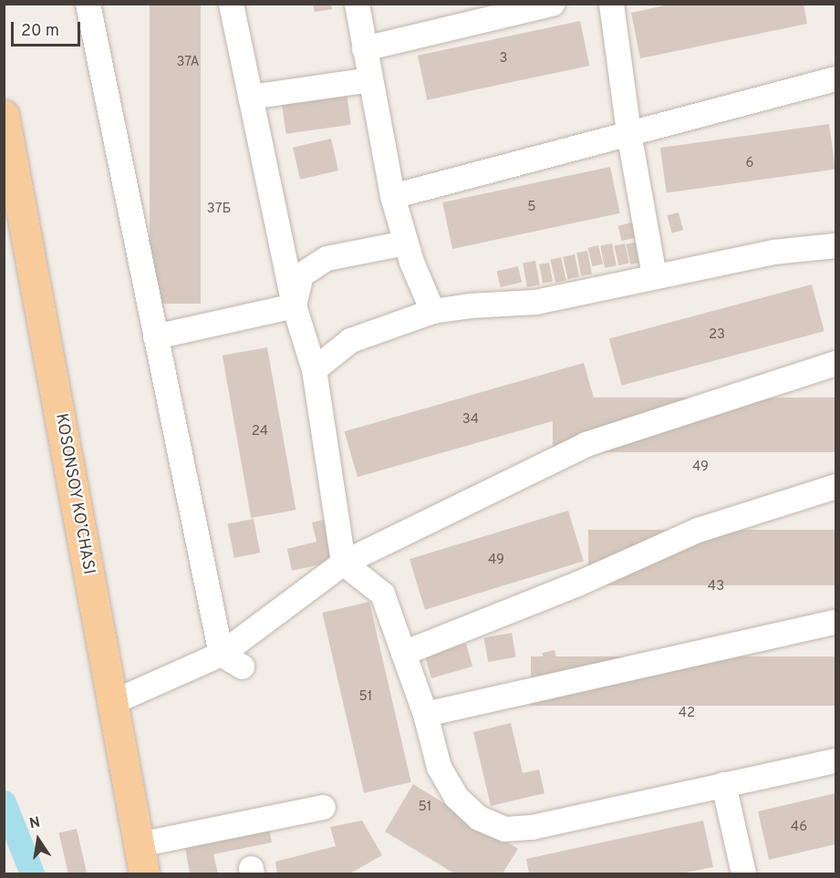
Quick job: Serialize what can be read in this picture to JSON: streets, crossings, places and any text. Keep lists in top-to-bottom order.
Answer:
{
  "streets": {
    "main road": ["KOSONSOY KO’CHASI"]
  },
  "house_numbers": [
    "3",
    "37A",
    "6",
    "5",
    "37Б",
    "23",
    "34",
    "24",
    "49",
    "49",
    "43",
    "51",
    "42",
    "51",
    "46"
  ],
  "scale_bar": "20 m",
  "north": "top"
}
